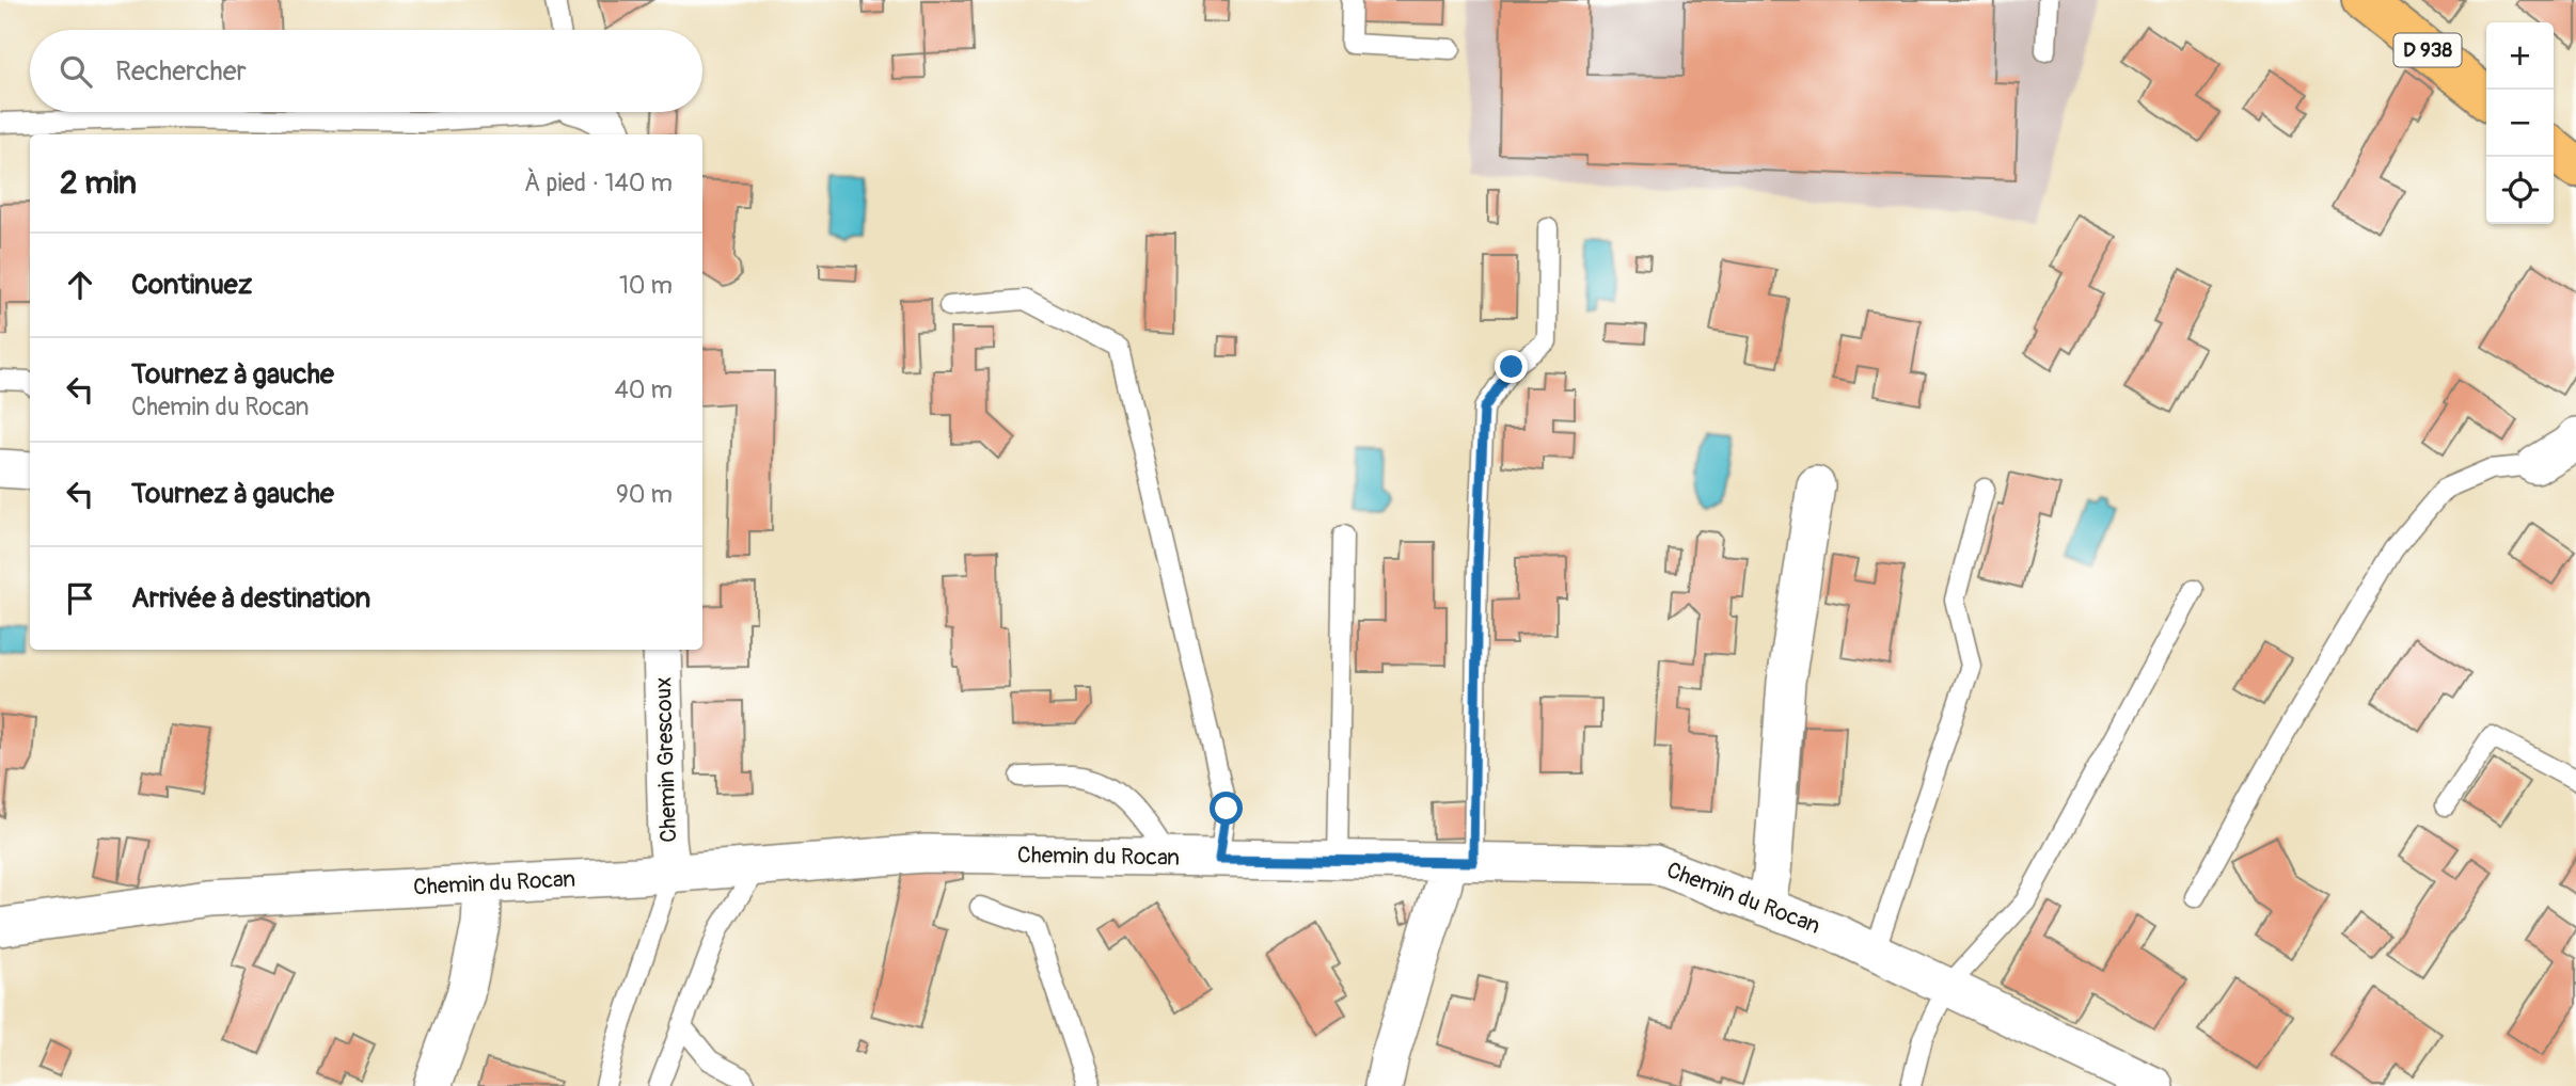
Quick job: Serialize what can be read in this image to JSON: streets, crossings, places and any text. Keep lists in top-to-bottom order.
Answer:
{
  "streets": {
    "main road": ["D 938"],
    "street": ["Chemin Grescoux", "Chemin du Rocan"]
  },
  "crossings": [
    ["Chemin Grescoux", "Chemin du Rocan"]
  ],
  "page": {
    "map_buttons": ["+", "−"],
    "search": "Rechercher",
    "heading": ["2 min", "À pied · 140 m"],
    "list": [
      ["Continuez", "10 m"],
      ["Tournez à gauche", "Chemin du Rocan", "40 m"],
      ["Tournez à gauche", "90 m"],
      "Arrivée à destination"
    ]
  }
}
